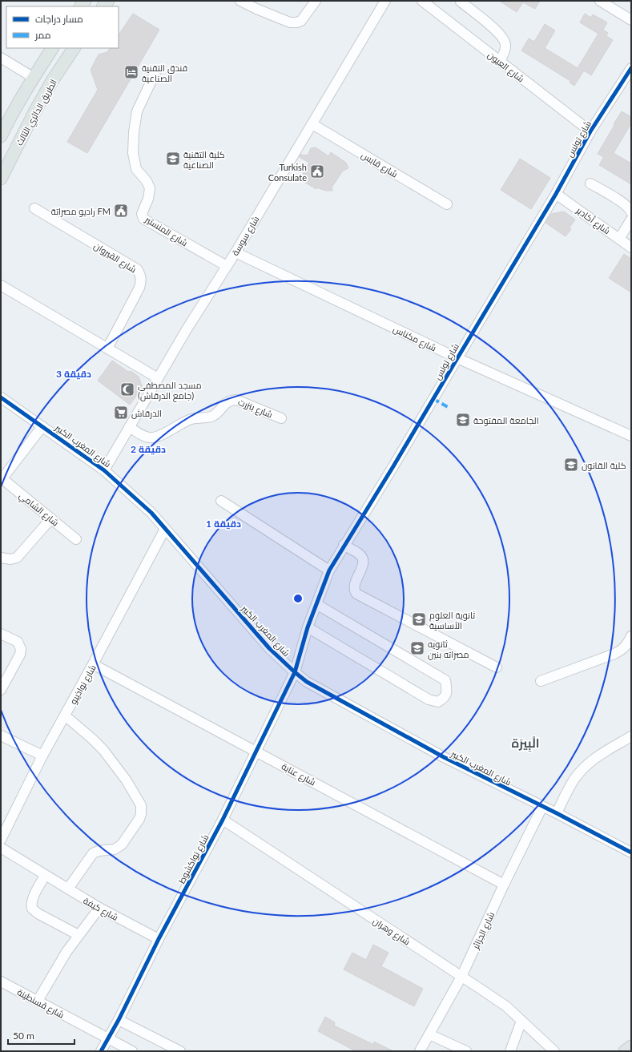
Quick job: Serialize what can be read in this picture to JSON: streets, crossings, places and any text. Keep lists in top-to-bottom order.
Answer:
{
  "streets": {
    "main road": ["الطريق الدائري الثالث"],
    "street": [
      "شارع العيون",
      "شارع تونس",
      "شارع قابس",
      "شارع أكادير",
      "شارع المنستير",
      "شارع سوسة",
      "شارع القيروان",
      "شارع مكناس",
      "شارع بنزرت",
      "شارع المغرب الكبير",
      "شارع الشامي",
      "شارع نواذيبو",
      "شارع عنابة",
      "شارع نواكشوط",
      "شارع كيفة",
      "شارع الجزائر",
      "شارع وهران",
      "شارع قسنطينة"
    ]
  },
  "crossings": [
    ["شارع العيون", "شارع تونس"],
    ["شارع تونس", "شارع أكادير"],
    ["شارع تونس", "شارع مكناس"],
    ["شارع تونس", "شارع المغرب الكبير"],
    ["شارع تونس", "شارع نواكشوط"],
    ["شارع قابس", "شارع سوسة"],
    ["شارع المنستير", "شارع سوسة"],
    ["شارع سوسة", "شارع مكناس"],
    ["شارع سوسة", "شارع بنزرت"],
    ["شارع سوسة", "شارع المغرب الكبير"],
    ["شارع المغرب الكبير", "شارع الشامي"],
    ["شارع المغرب الكبير", "شارع نواذيبو"],
    ["شارع المغرب الكبير", "شارع نواكشوط"],
    ["شارع المغرب الكبير", "شارع الجزائر"],
    ["شارع نواذيبو", "شارع عنابة"],
    ["شارع عنابة", "شارع نواكشوط"],
    ["شارع عنابة", "شارع الجزائر"],
    ["شارع نواكشوط", "شارع كيفة"],
    ["شارع نواكشوط", "شارع وهران"],
    ["شارع نواكشوط", "شارع قسنطينة"],
    ["شارع الجزائر", "شارع وهران"]
  ],
  "districts": ["الْبِيرَة"],
  "places": {
    "hotel": ["فندق التقنية الصناعية"],
    "school or university": [
      "كلية التقنية الصناعية",
      "الجامعة المفتوحة",
      "كلية القانون",
      "ثانوية العلوم الأساسية",
      "ثانويه مصراته بنين"
    ],
    "public building": ["Turkish Consulate", "راديو مصراتة FM"],
    "mosque": ["مسجد المصطفى (جامع الدرقاش)"],
    "supermarket": ["الدرقاش"]
  },
  "legend": ["مسار دراجات", "ممر"],
  "scale_bar": "50 m",
  "rings": ["3 دقيقة", "2 دقيقة", "1 دقيقة"]
}
